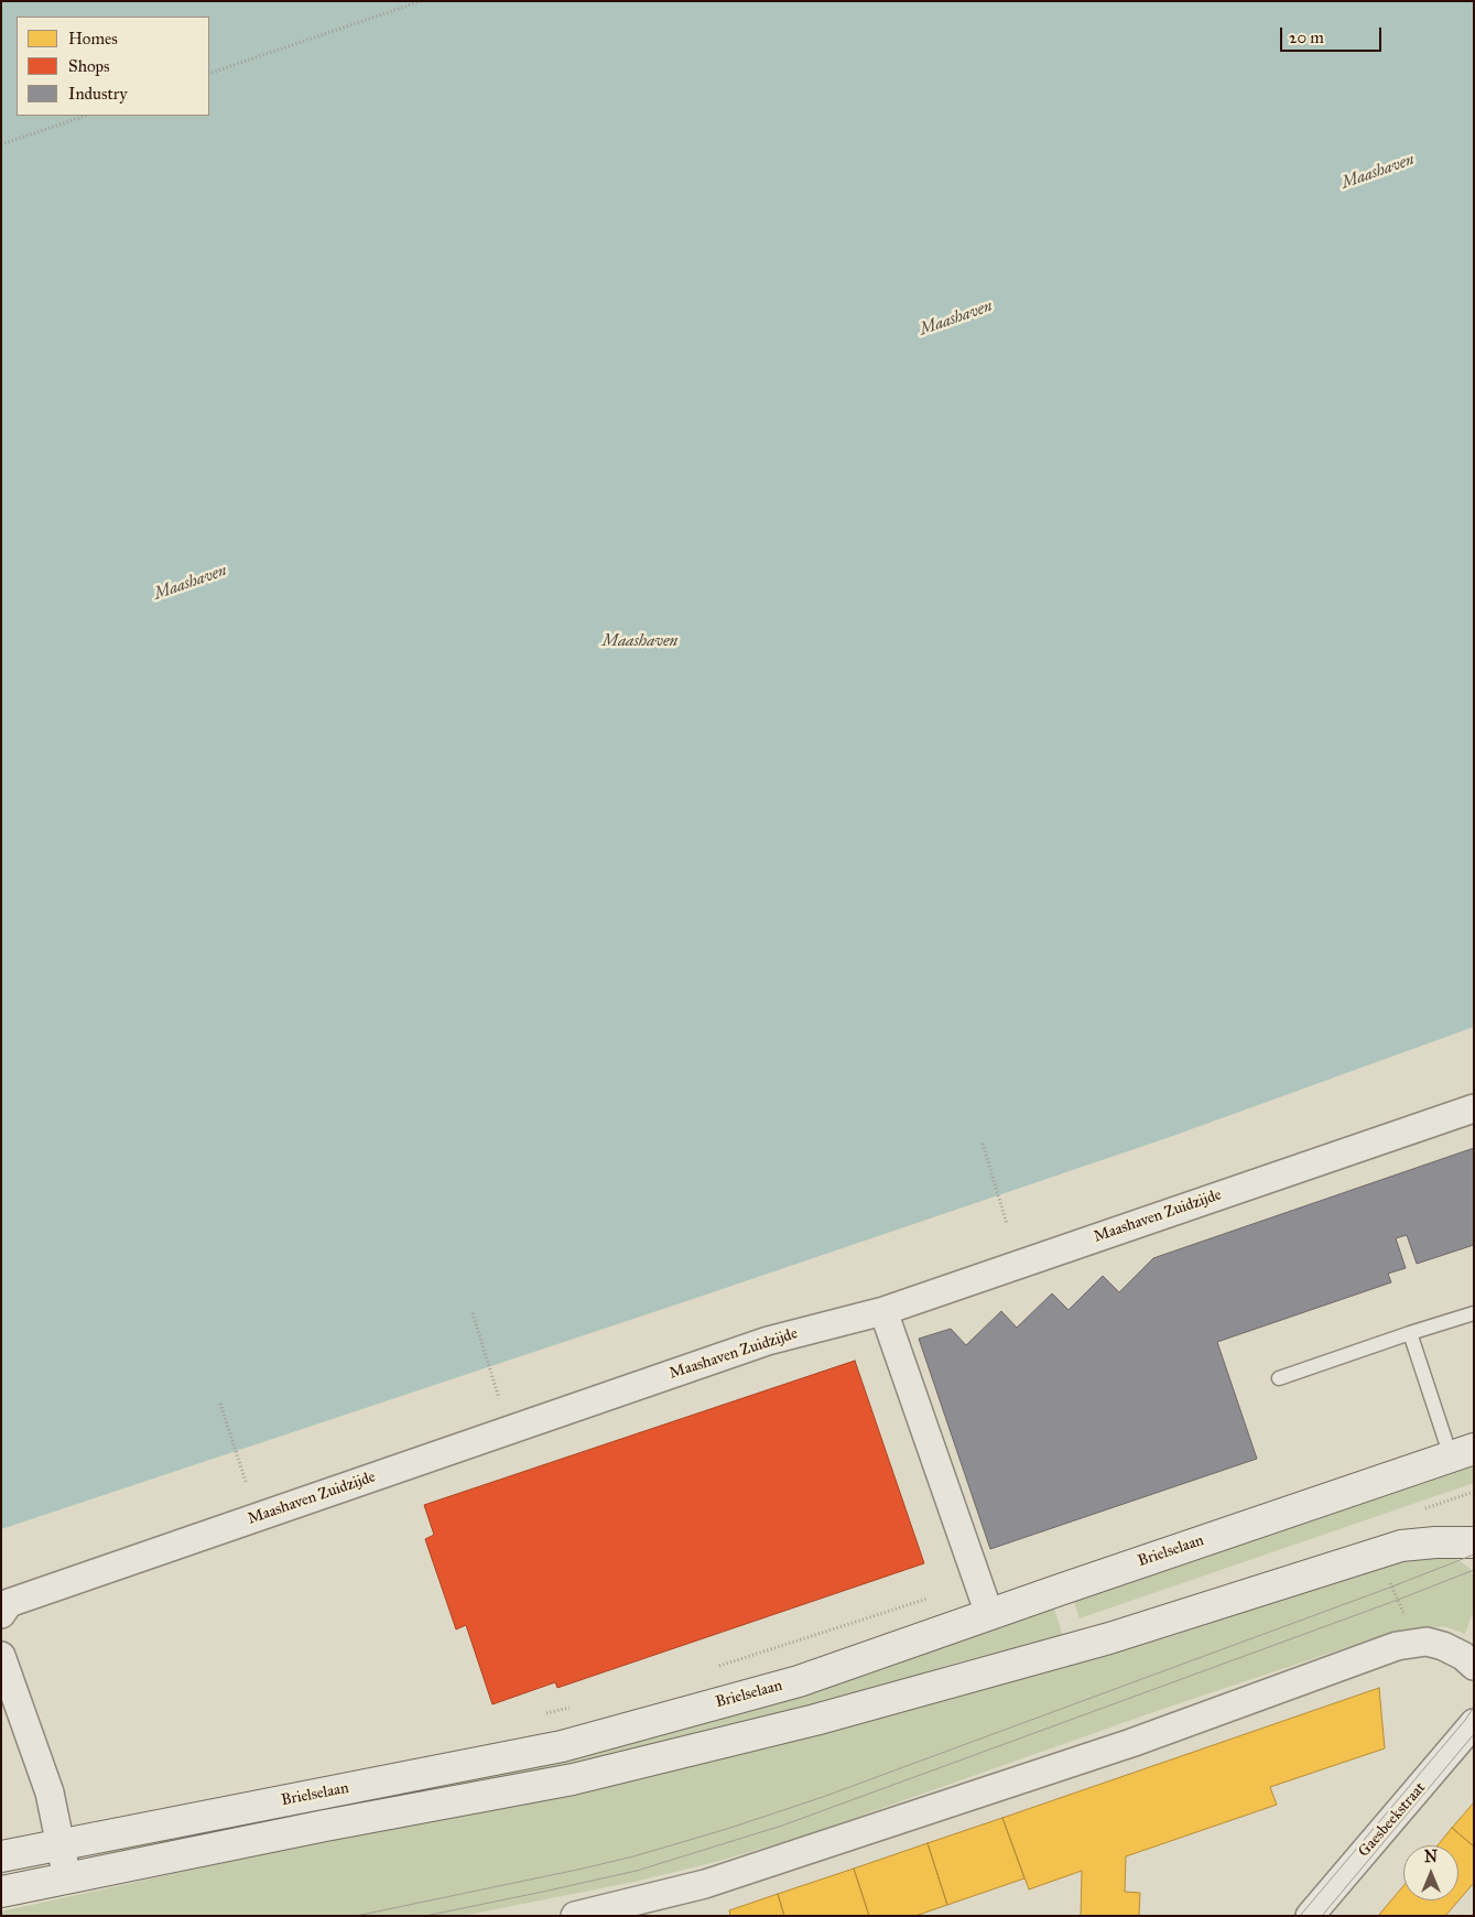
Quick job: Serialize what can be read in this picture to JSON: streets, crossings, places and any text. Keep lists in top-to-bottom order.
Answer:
{
  "streets": {
    "main road": ["Brielselaan"],
    "street": ["Maashaven Zuidzijde", "Gaesbeekstraat"]
  },
  "water": ["Maashaven"],
  "legend": ["Homes", "Shops", "Industry"],
  "scale_bar": "20 m",
  "north": "top"
}
